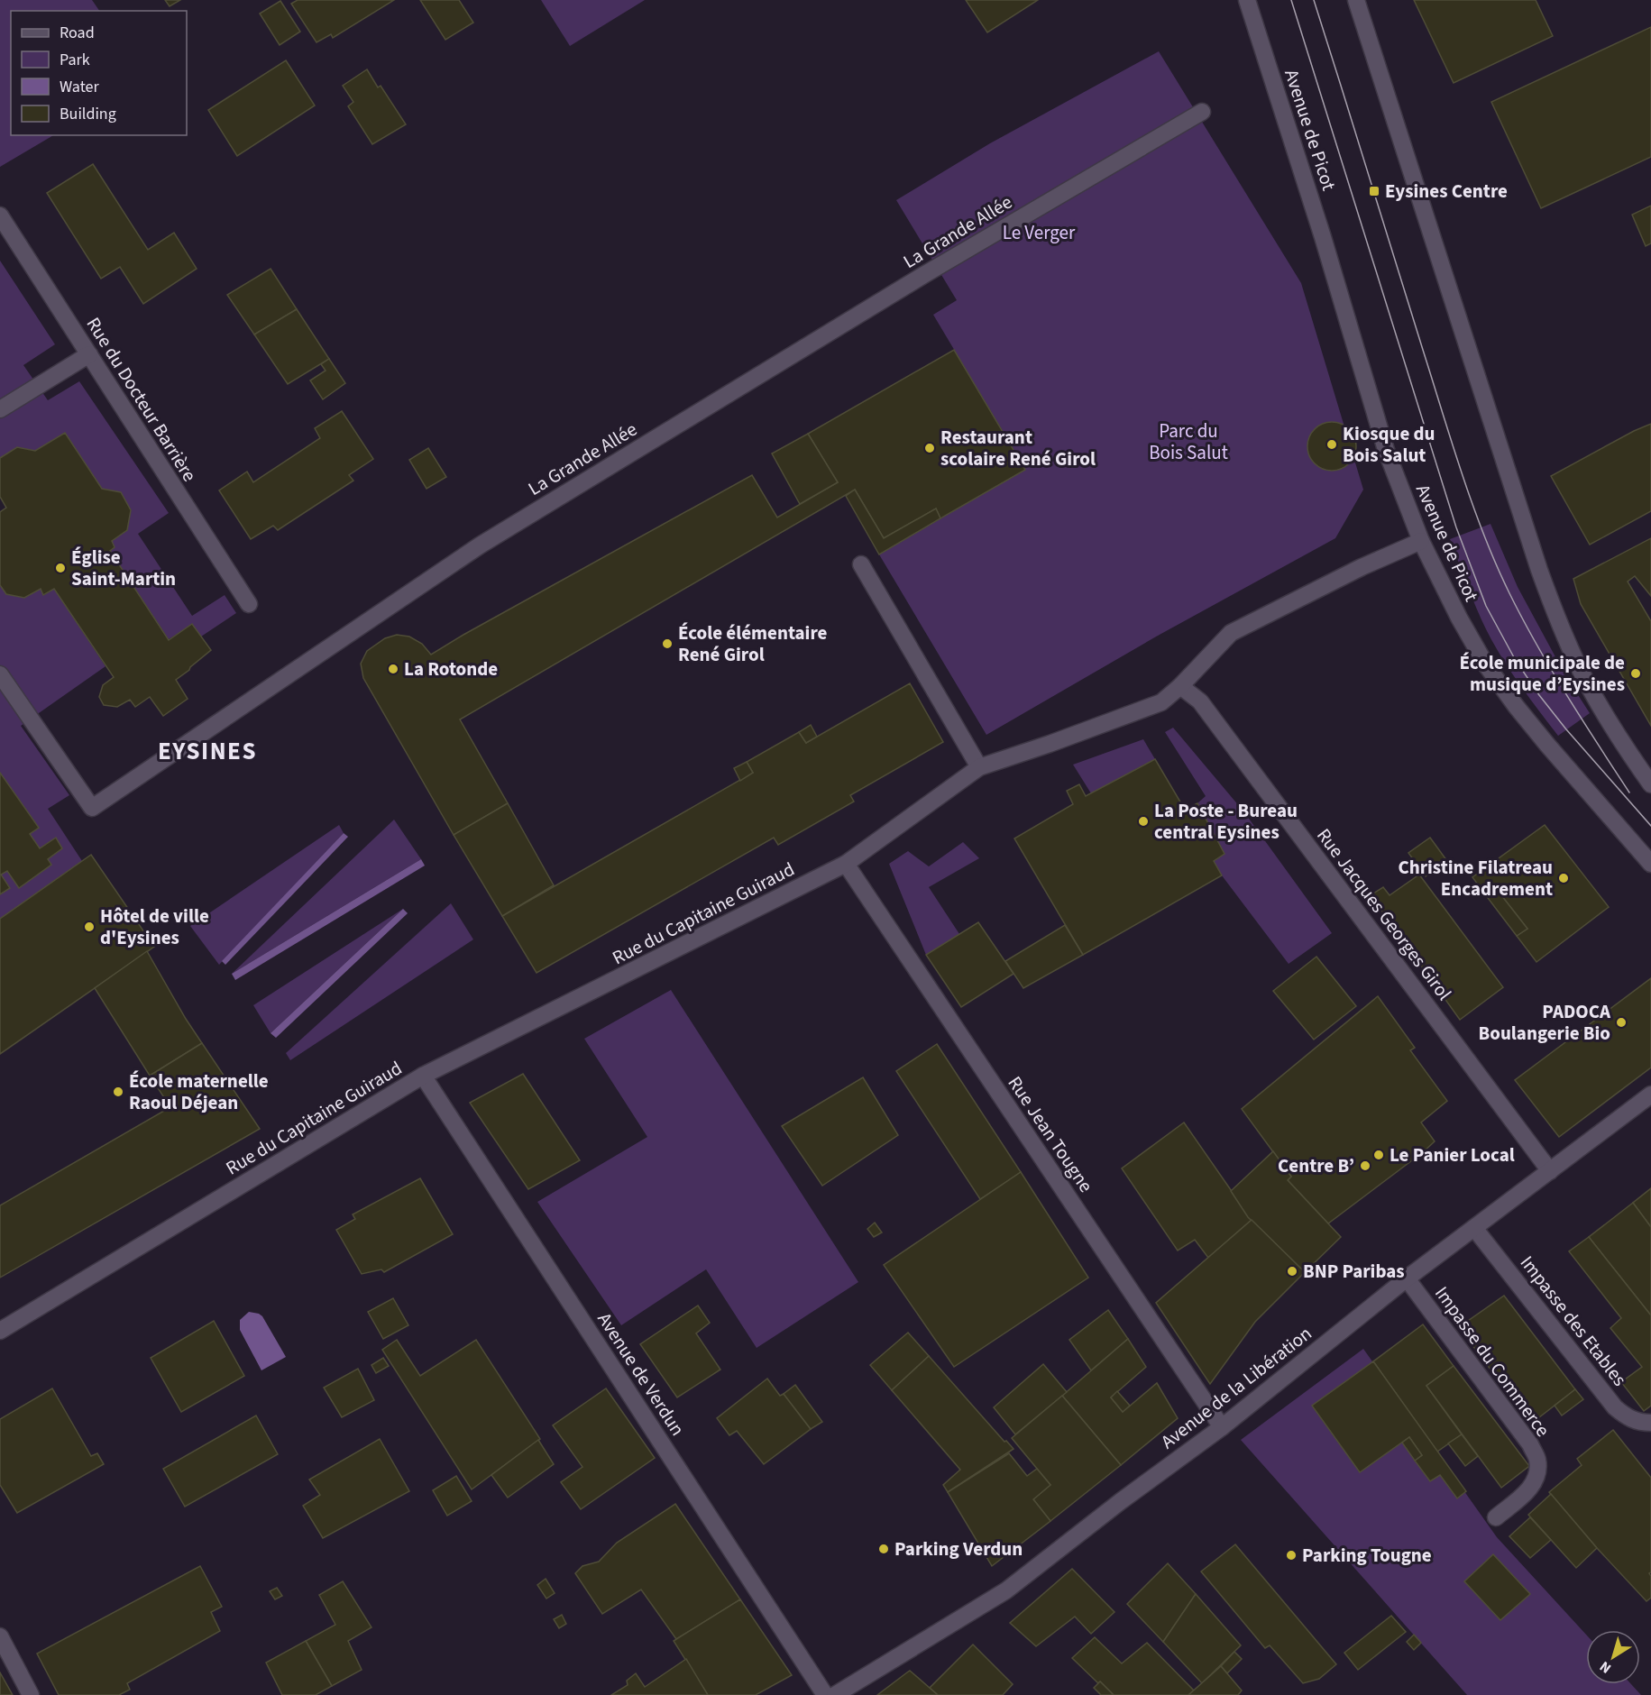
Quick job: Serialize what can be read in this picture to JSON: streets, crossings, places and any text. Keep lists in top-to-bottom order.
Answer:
{
  "streets": {
    "street": [
      "Avenue de Picot",
      "La Grande Allée",
      "Rue du Docteur Barrière",
      "Rue du Capitaine Guiraud",
      "Rue Jacques Georges Girol",
      "Rue Jean Tougne",
      "Impasse des Etables",
      "Impasse du Commerce",
      "Avenue de Verdun",
      "Avenue de la Libération"
    ]
  },
  "crossings": [
    ["Avenue de Picot", "Rue du Capitaine Guiraud"],
    ["Rue du Capitaine Guiraud", "Rue Jacques Georges Girol"],
    ["Rue du Capitaine Guiraud", "Rue Jean Tougne"],
    ["Rue du Capitaine Guiraud", "Avenue de Verdun"],
    ["Rue Jacques Georges Girol", "Avenue de la Libération"],
    ["Rue Jean Tougne", "Avenue de la Libération"],
    ["Impasse des Etables", "Avenue de la Libération"],
    ["Impasse du Commerce", "Avenue de la Libération"]
  ],
  "districts": ["EYSINES"],
  "parks": ["Le Verger", "Parc du Bois Salut"],
  "places": {
    "transit": ["Eysines Centre"],
    "other": [
      "Kiosque du Bois Salut",
      "Restaurant scolaire René Girol",
      "Église Saint-Martin",
      "École élémentaire René Girol",
      "La Rotonde",
      "École municipale de musique d’Eysines",
      "La Poste - Bureau central Eysines",
      "Christine Filatreau Encadrement",
      "Hôtel de ville d'Eysines",
      "PADOCA Boulangerie Bio",
      "École maternelle Raoul Déjean",
      "Le Panier Local",
      "Centre B’",
      "BNP Paribas",
      "Parking Verdun",
      "Parking Tougne"
    ]
  },
  "legend": [
    "Road",
    "Park",
    "Water",
    "Building"
  ],
  "north": "bottom left"
}
